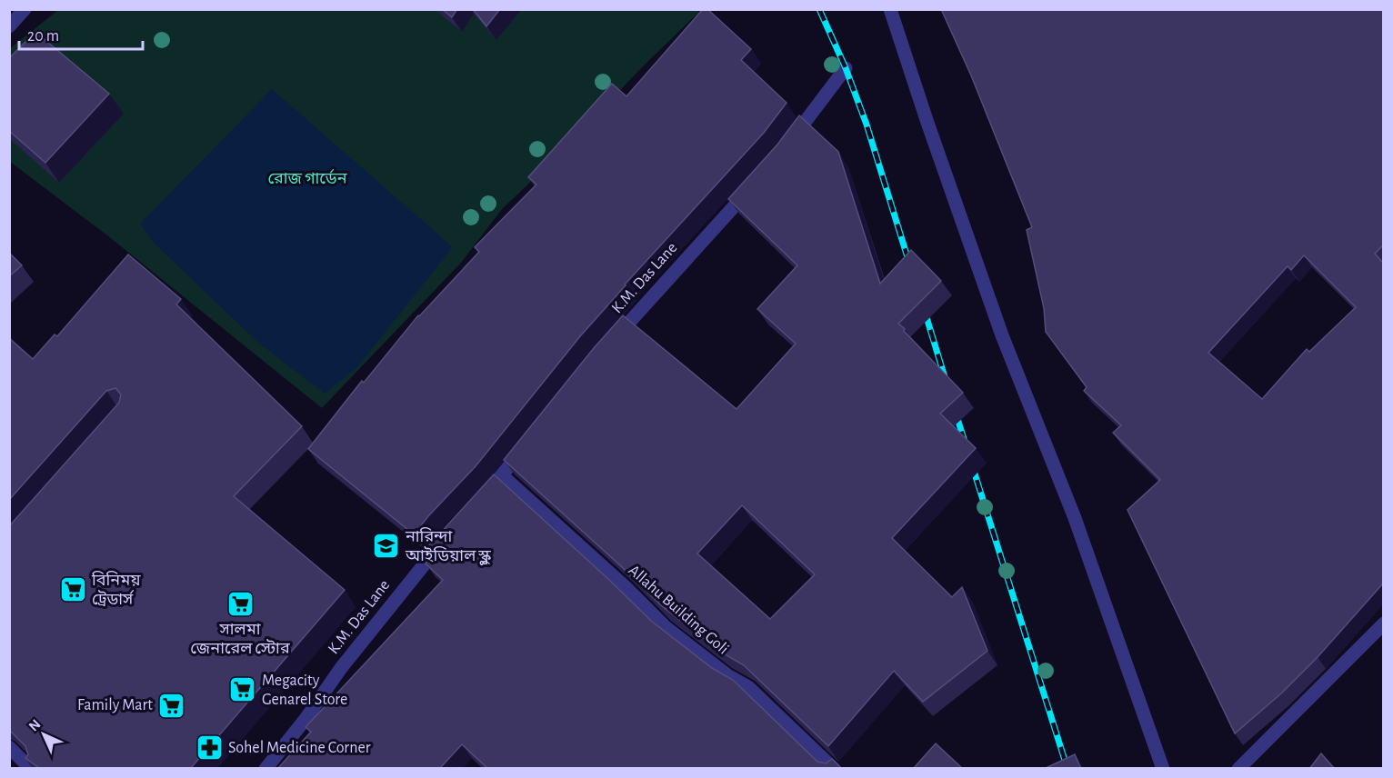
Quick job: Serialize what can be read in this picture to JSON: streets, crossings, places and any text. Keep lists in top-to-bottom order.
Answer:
{
  "streets": {
    "street": ["K.M. Das Lane", "Allahu Building Goli"]
  },
  "parks": ["রোজ গার্ডেন"],
  "places": {
    "school or university": ["নারিন্দা আইডিয়াল স্কুল"],
    "supermarket": [
      "বিনিময় ট্রেডার্স",
      "সালমা জেনারেল স্টোর",
      "Megacity Genarel Store",
      "Family Mart"
    ],
    "pharmacy": ["Sohel Medicine Corner"]
  },
  "scale_bar": "20 m",
  "north": "top left"
}
